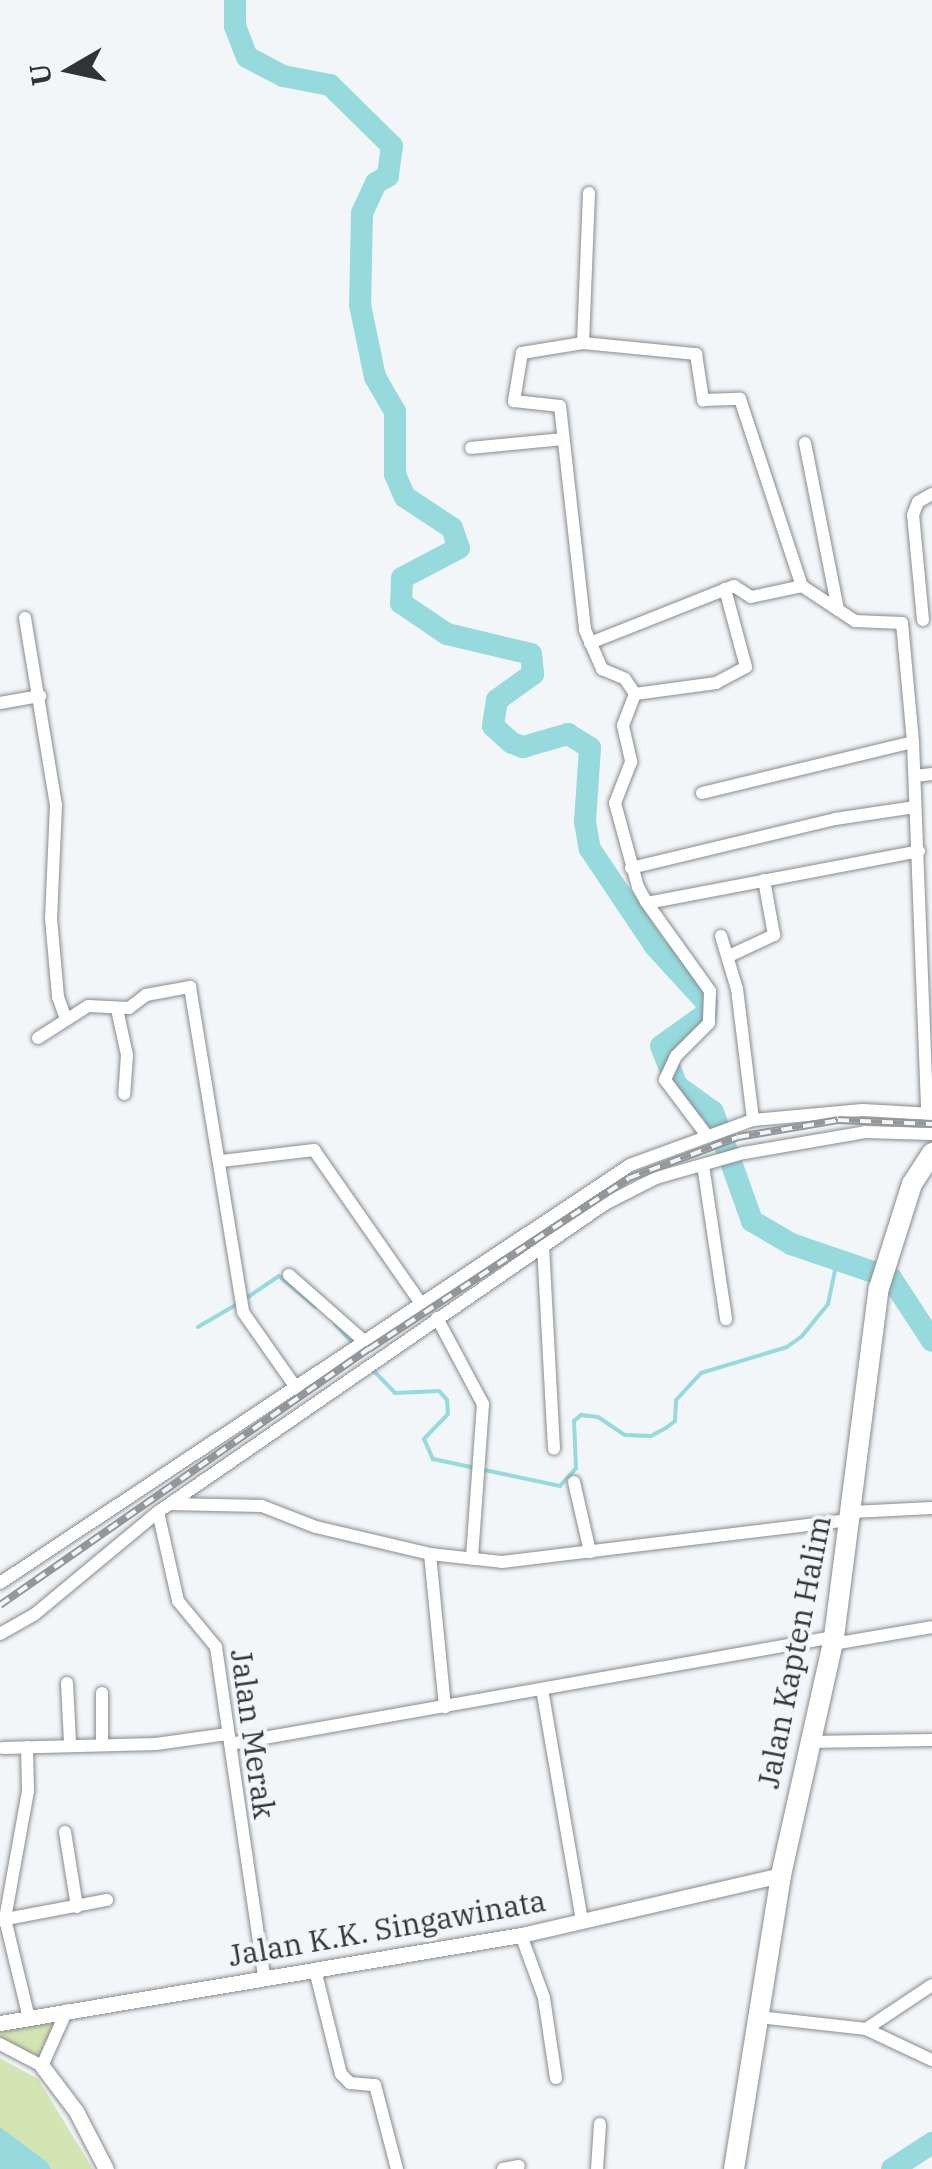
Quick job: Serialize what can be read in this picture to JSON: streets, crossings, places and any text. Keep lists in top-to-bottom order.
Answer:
{
  "streets": {
    "main road": ["Jalan Kapten Halim"],
    "street": ["Jalan Merak", "Jalan K.K. Singawinata"]
  },
  "crossings": [
    ["Jalan Kapten Halim", "Jalan K.K. Singawinata"],
    ["Jalan Merak", "Jalan K.K. Singawinata"]
  ],
  "north": "left"
}
